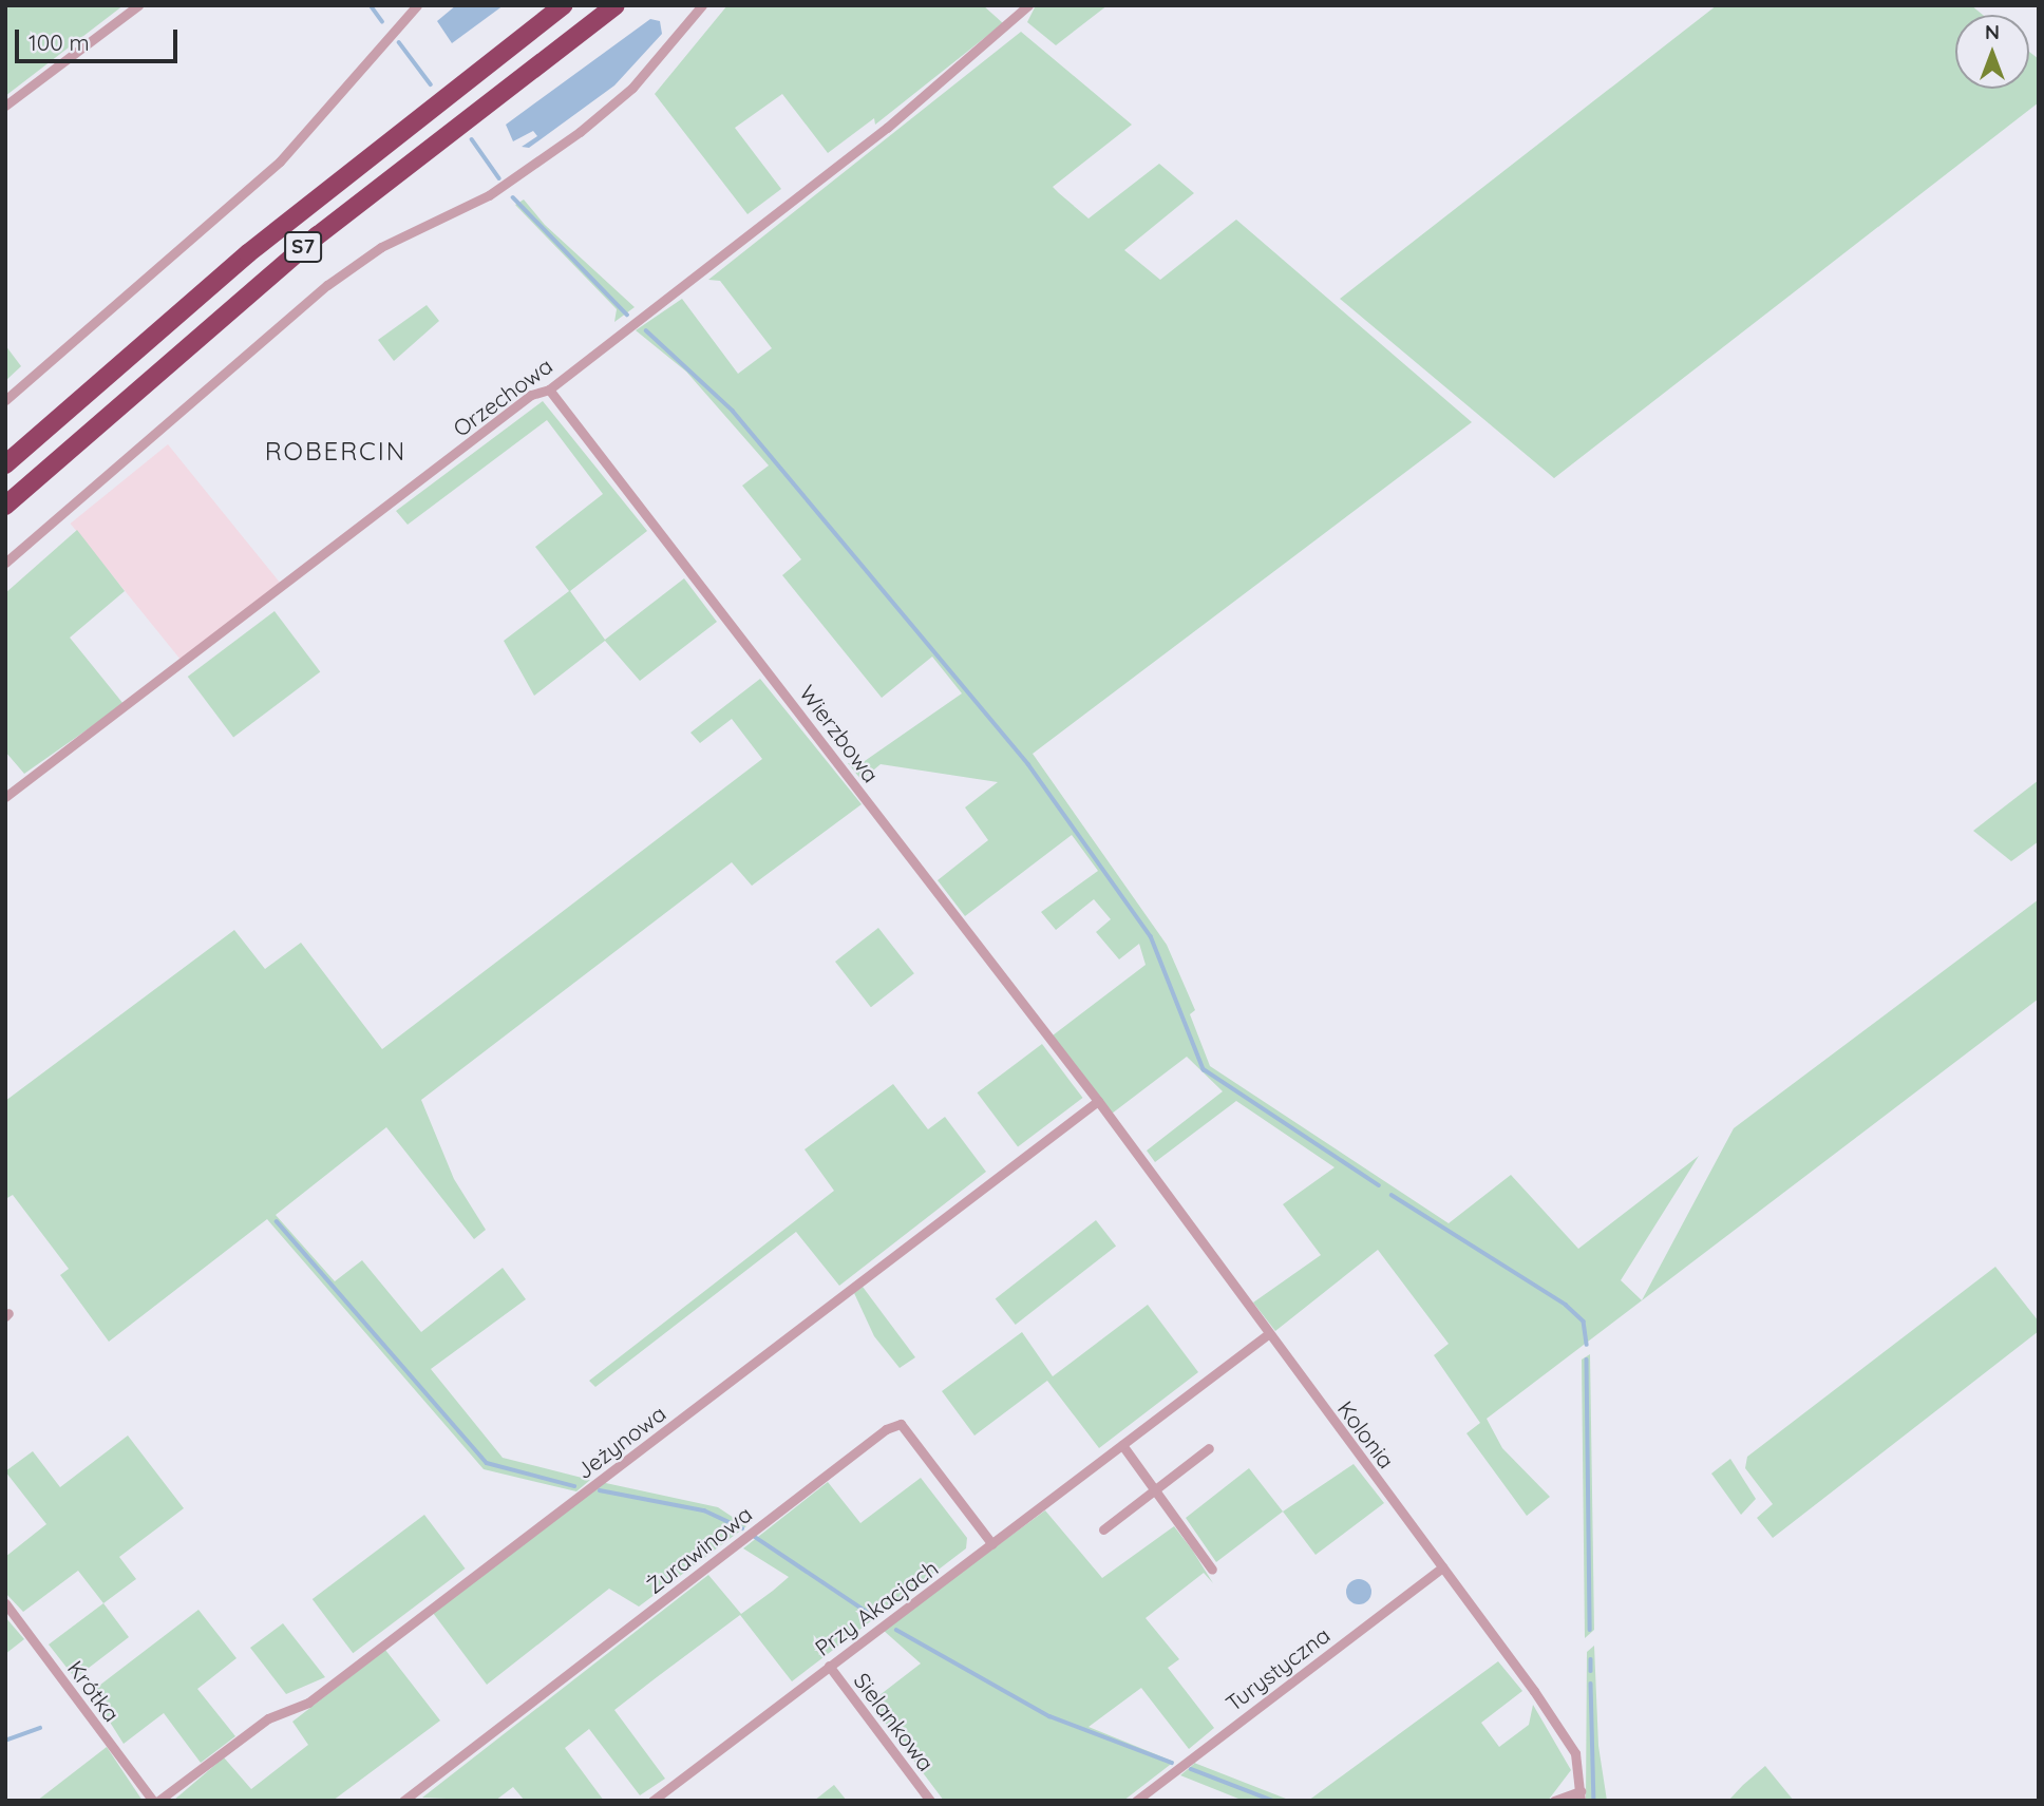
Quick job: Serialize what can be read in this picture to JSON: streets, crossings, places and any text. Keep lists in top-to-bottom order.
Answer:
{
  "streets": {
    "highway": ["S7"],
    "street": [
      "Orzechowa",
      "Wierzbowa",
      "Kolonia",
      "Jeżynowa",
      "Żurawinowa",
      "Przy Akacjach",
      "Turystyczna",
      "Krótka",
      "Sielankowa"
    ]
  },
  "crossings": [
    ["Orzechowa", "Wierzbowa"],
    ["Wierzbowa", "Kolonia"],
    ["Wierzbowa", "Jeżynowa"],
    ["Kolonia", "Jeżynowa"],
    ["Kolonia", "Przy Akacjach"],
    ["Kolonia", "Turystyczna"],
    ["Jeżynowa", "Krótka"],
    ["Żurawinowa", "Przy Akacjach"],
    ["Przy Akacjach", "Sielankowa"]
  ],
  "districts": ["ROBERCIN"],
  "scale_bar": "100 m",
  "north": "top"
}
